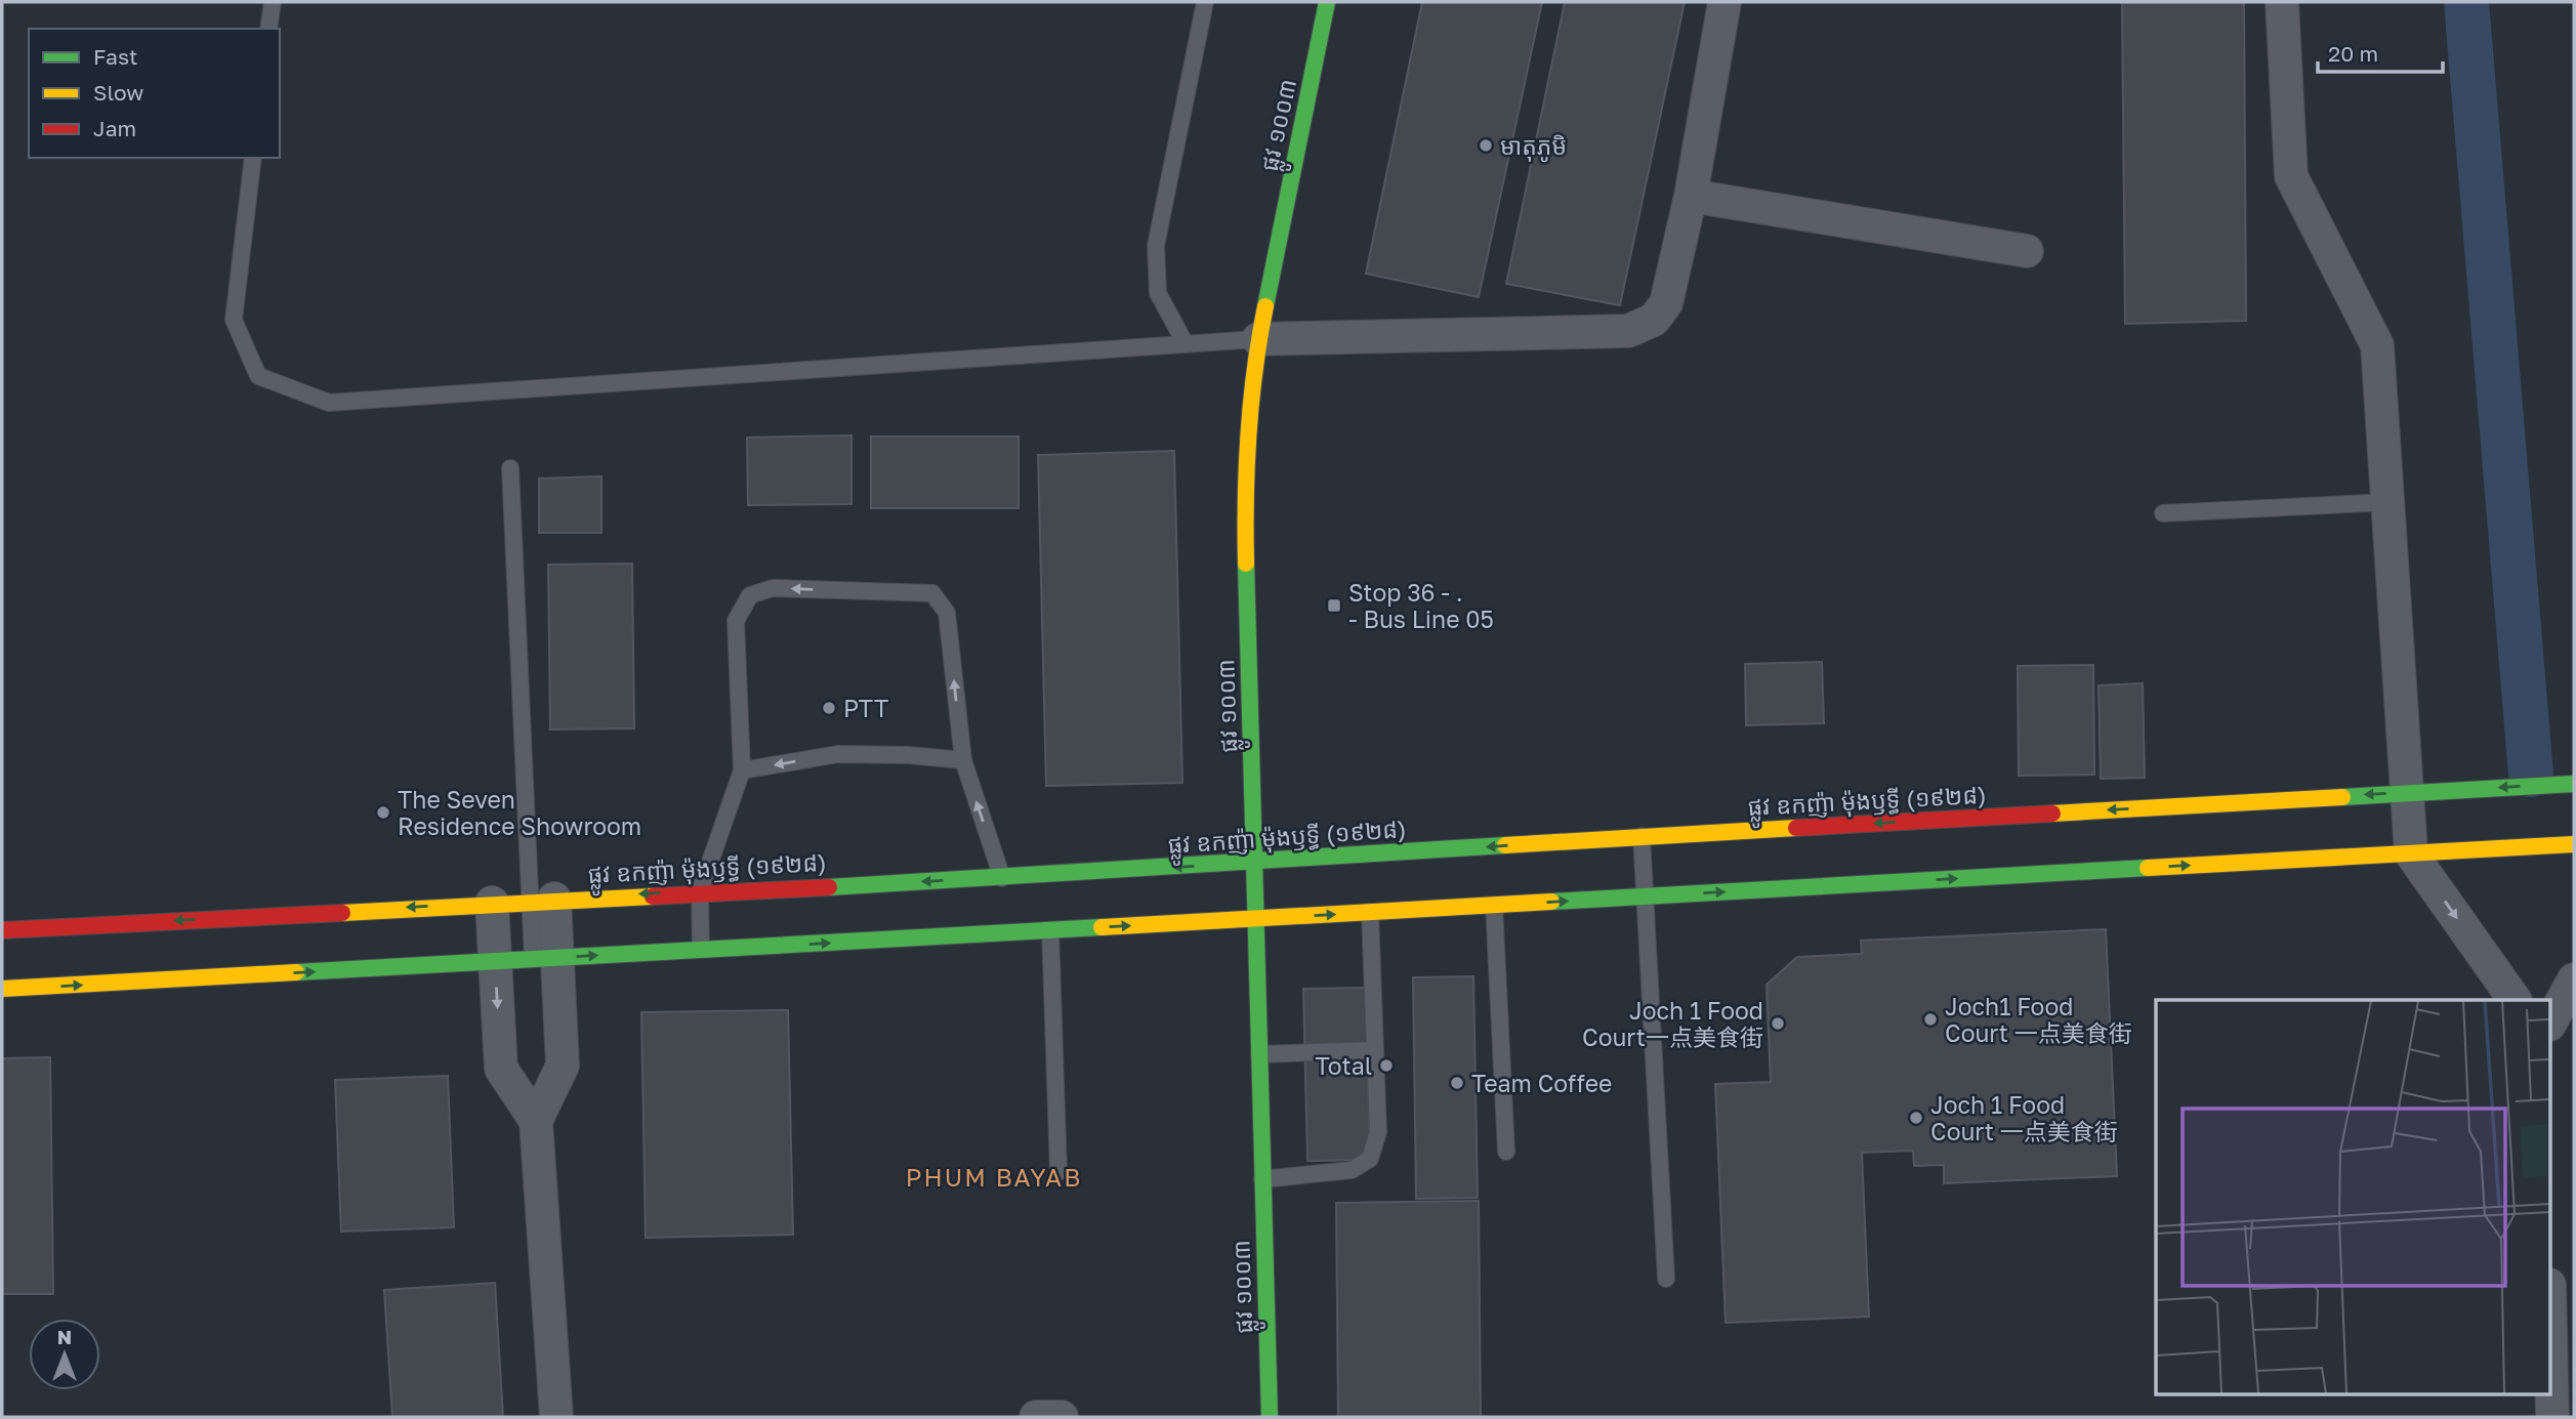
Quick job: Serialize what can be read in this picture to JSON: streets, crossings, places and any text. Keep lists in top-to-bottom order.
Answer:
{
  "streets": {
    "main road": ["ផ្លូវ ១០០៣", "ផ្លូវ ឧកញ៉ា ម៉ុងឫទ្ធី (១៩២៨)"]
  },
  "crossings": [
    ["ផ្លូវ ១០០៣", "ផ្លូវ ឧកញ៉ា ម៉ុងឫទ្ធី (១៩២៨)"]
  ],
  "districts": ["PHUM BAYAB"],
  "places": {
    "other": [
      "មាតុភូមិ",
      "PTT",
      "The Seven Residence Showroom",
      "Joch1 Food Court 一点美食街",
      "Joch 1 Food Court一点美食街",
      "Total",
      "Team Coffee",
      "Joch 1 Food Court 一点美食街"
    ],
    "transit": ["Stop 36 - . - Bus Line 05"]
  },
  "legend": ["Fast", "Slow", "Jam"],
  "scale_bar": "20 m",
  "north": "top"
}
